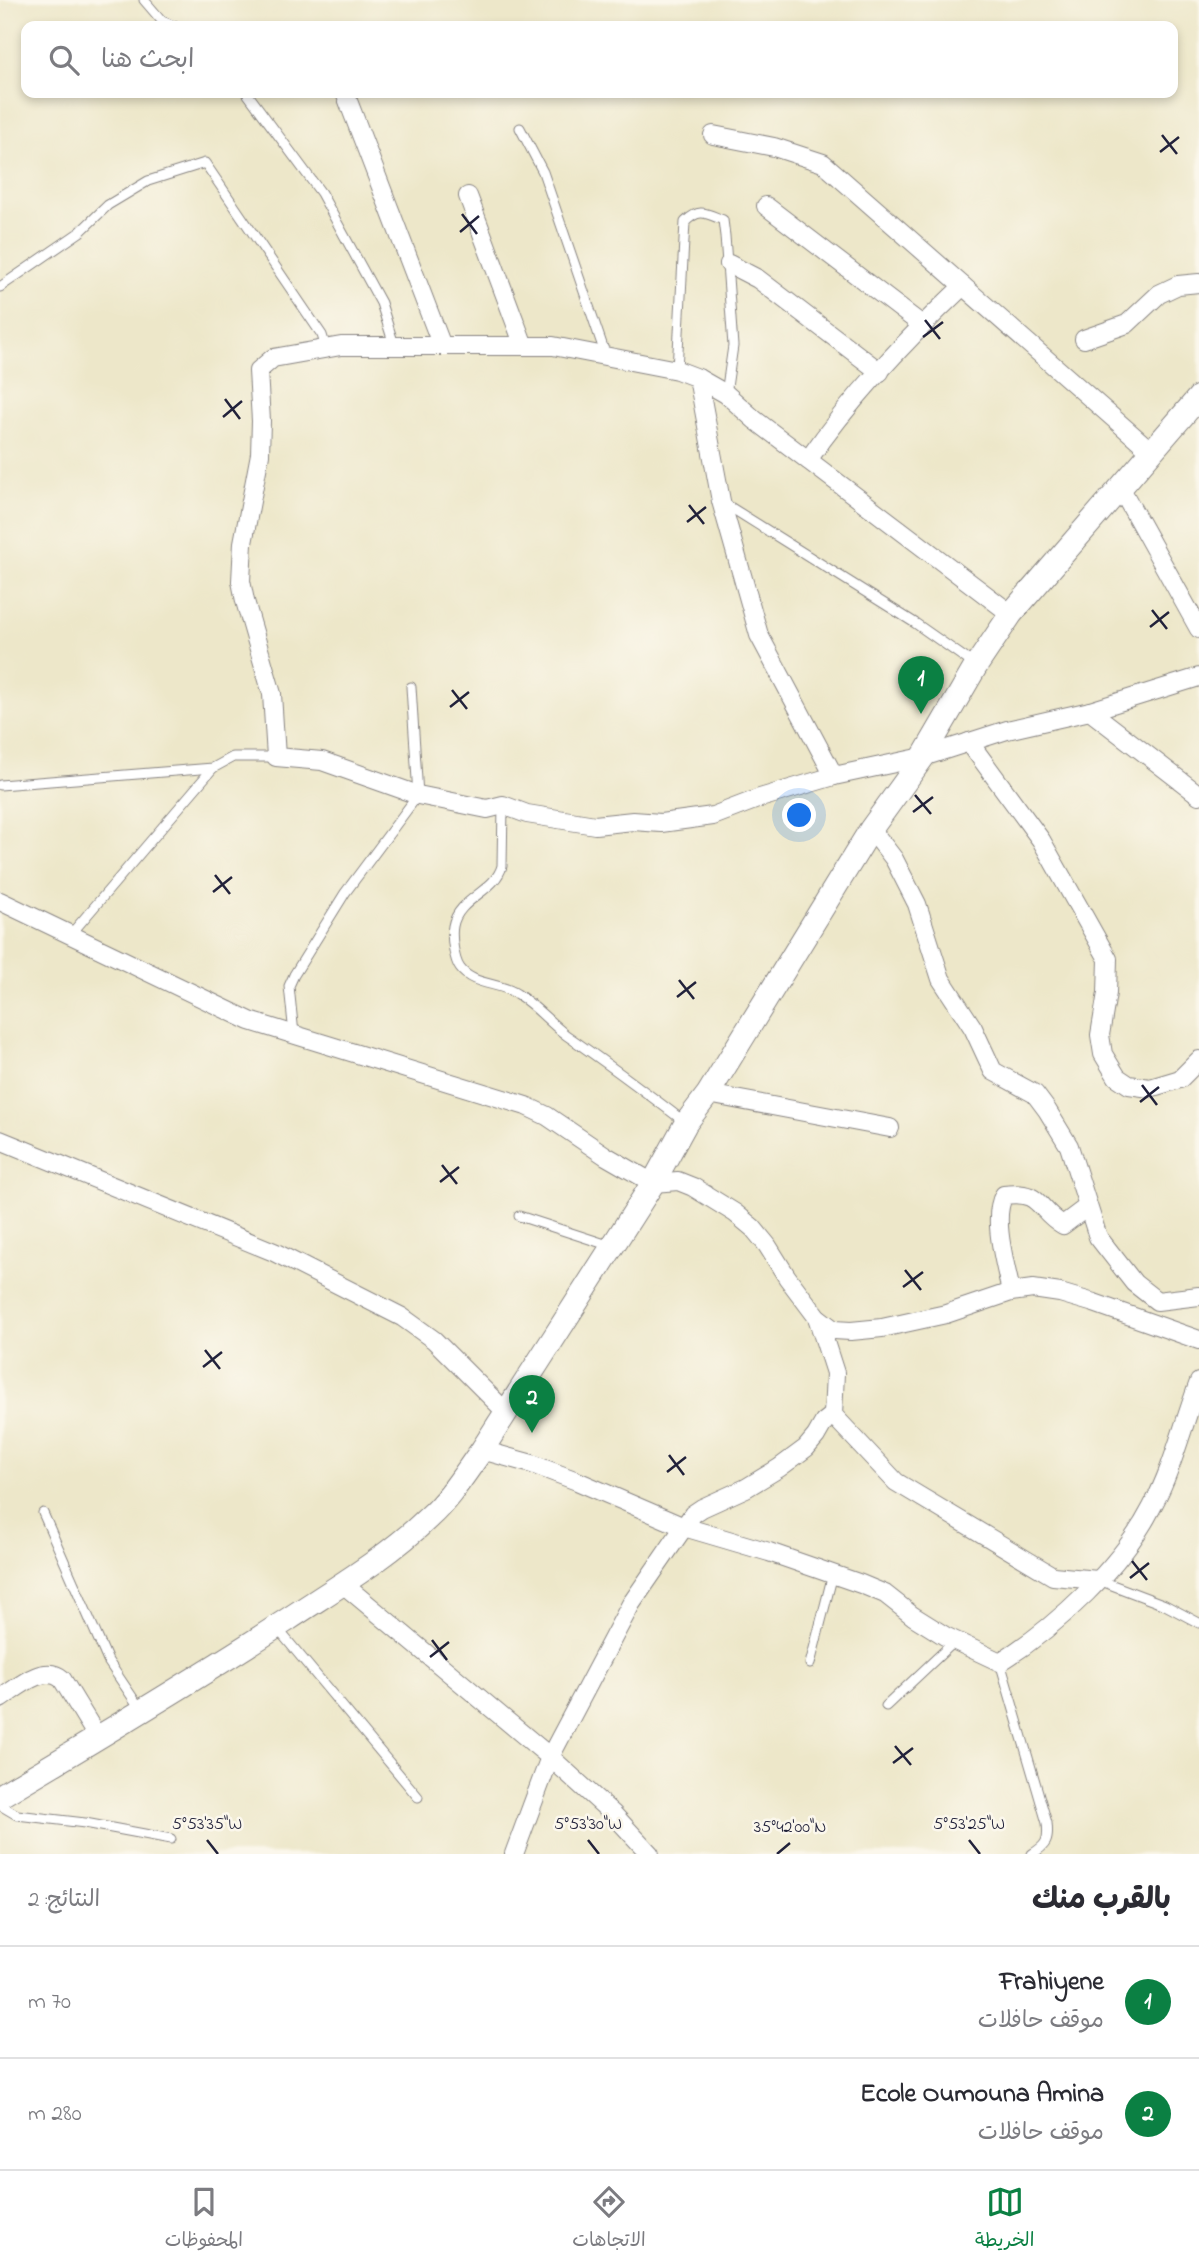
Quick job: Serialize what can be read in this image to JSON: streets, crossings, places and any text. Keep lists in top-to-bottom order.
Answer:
{
  "page": {
    "search": "ابحث هنا",
    "pins": ["1", "2"],
    "heading": ["بالقرب منك", "النتائج: 2"],
    "list": [
      {
        "mark": "1",
        "name": "Frahiyene",
        "note": "موقف حافلات",
        "value": "70 m"
      },
      {
        "mark": "2",
        "name": "Ecole Oumouna Amina",
        "note": "موقف حافلات",
        "value": "280 m"
      }
    ],
    "nav": ["الخريطة", "الاتجاهات", "المحفوظات"]
  },
  "coordinates": [
    "5°53'35\"W",
    "5°53'30\"W",
    "5°53'25\"W",
    "35°42'00\"N"
  ]
}
